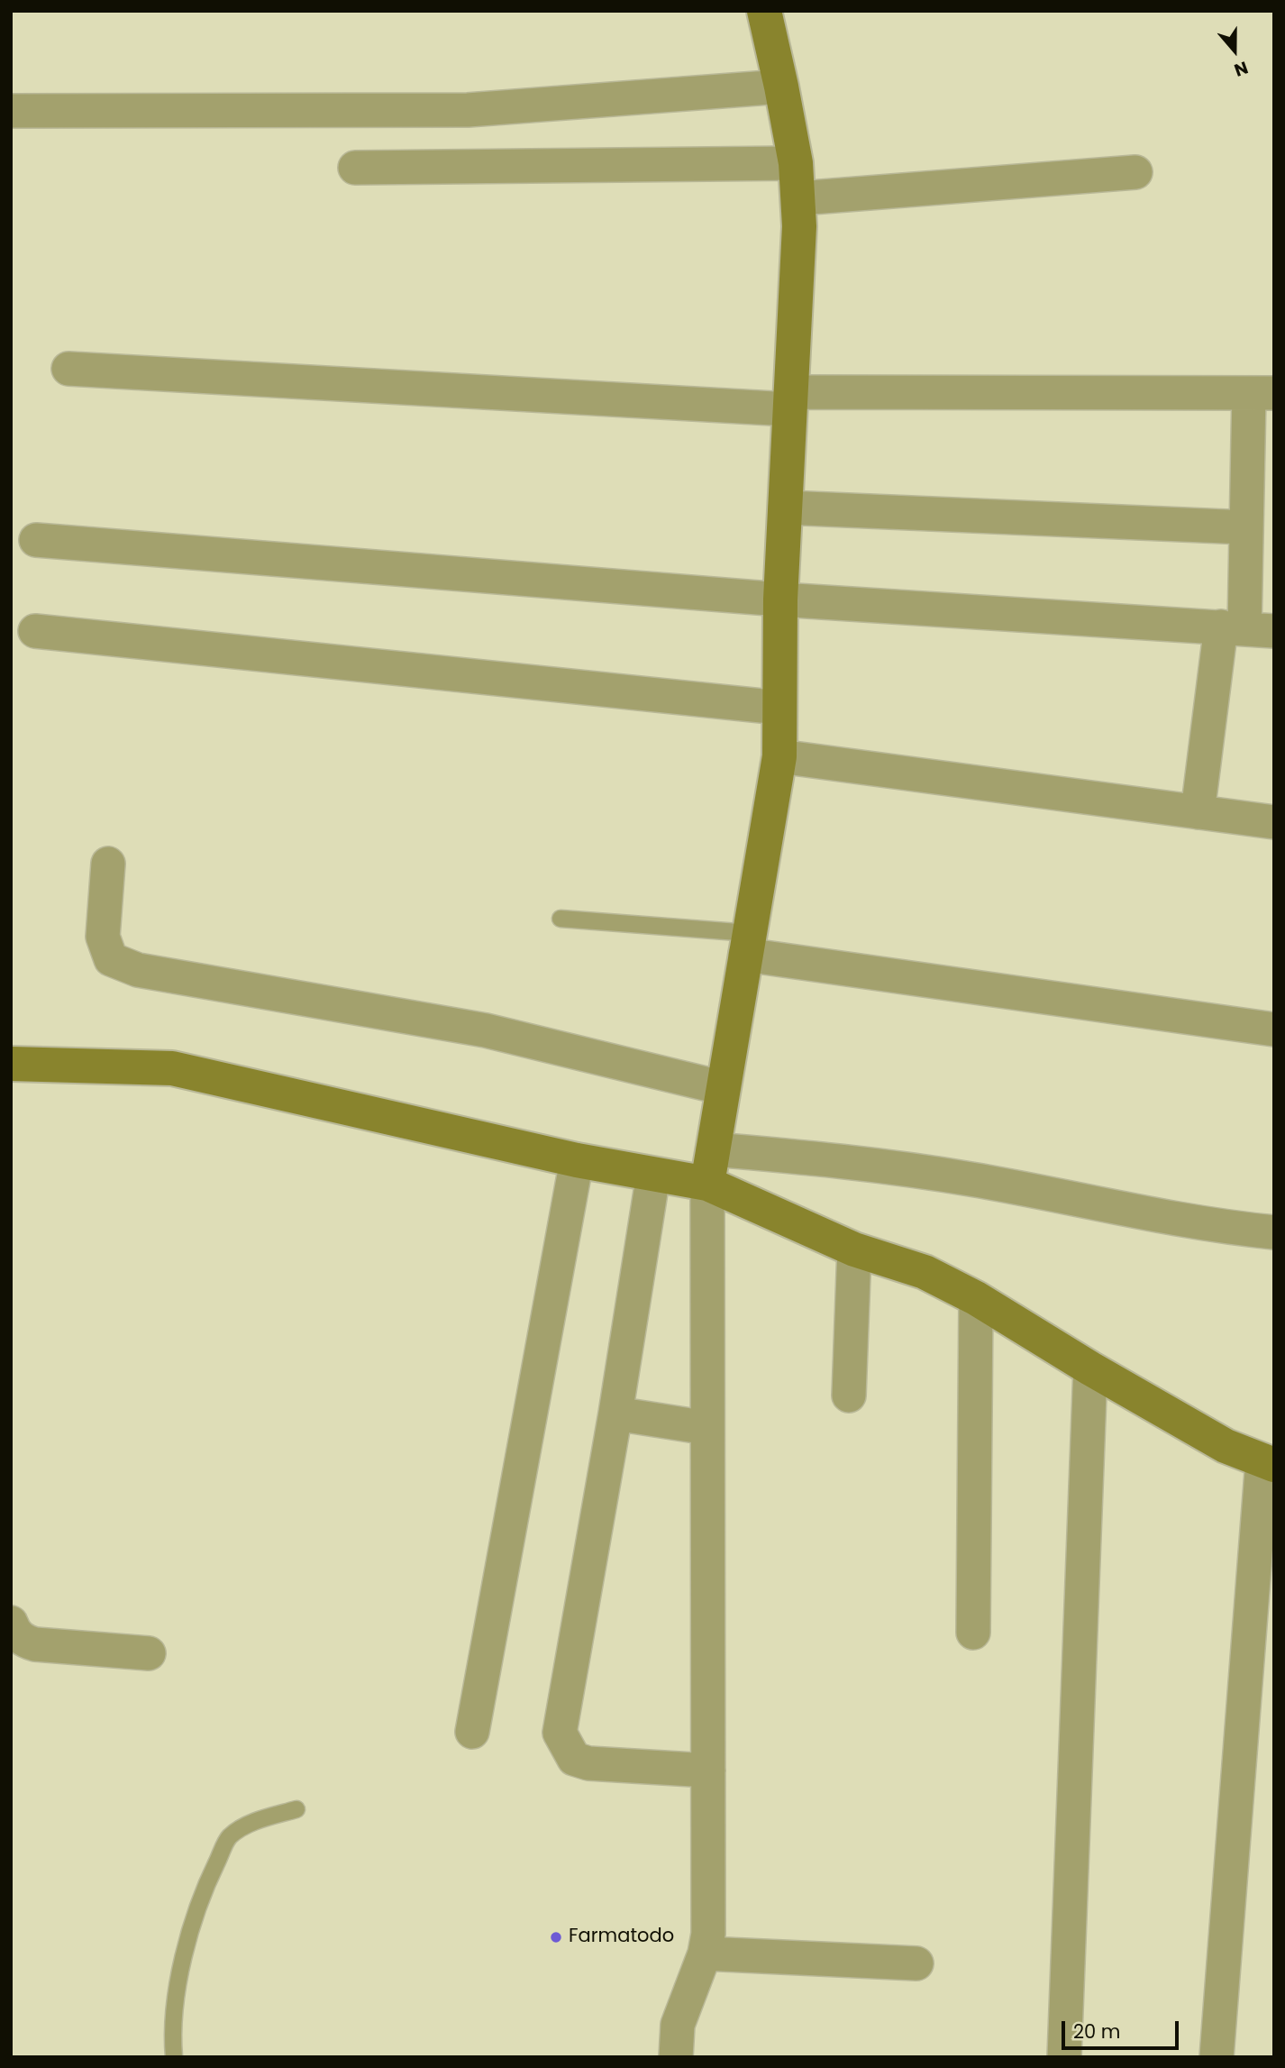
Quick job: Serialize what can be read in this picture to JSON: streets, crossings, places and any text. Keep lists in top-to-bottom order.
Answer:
{
  "places": ["Farmatodo"],
  "scale_bar": "20 m",
  "north": "bottom"
}
